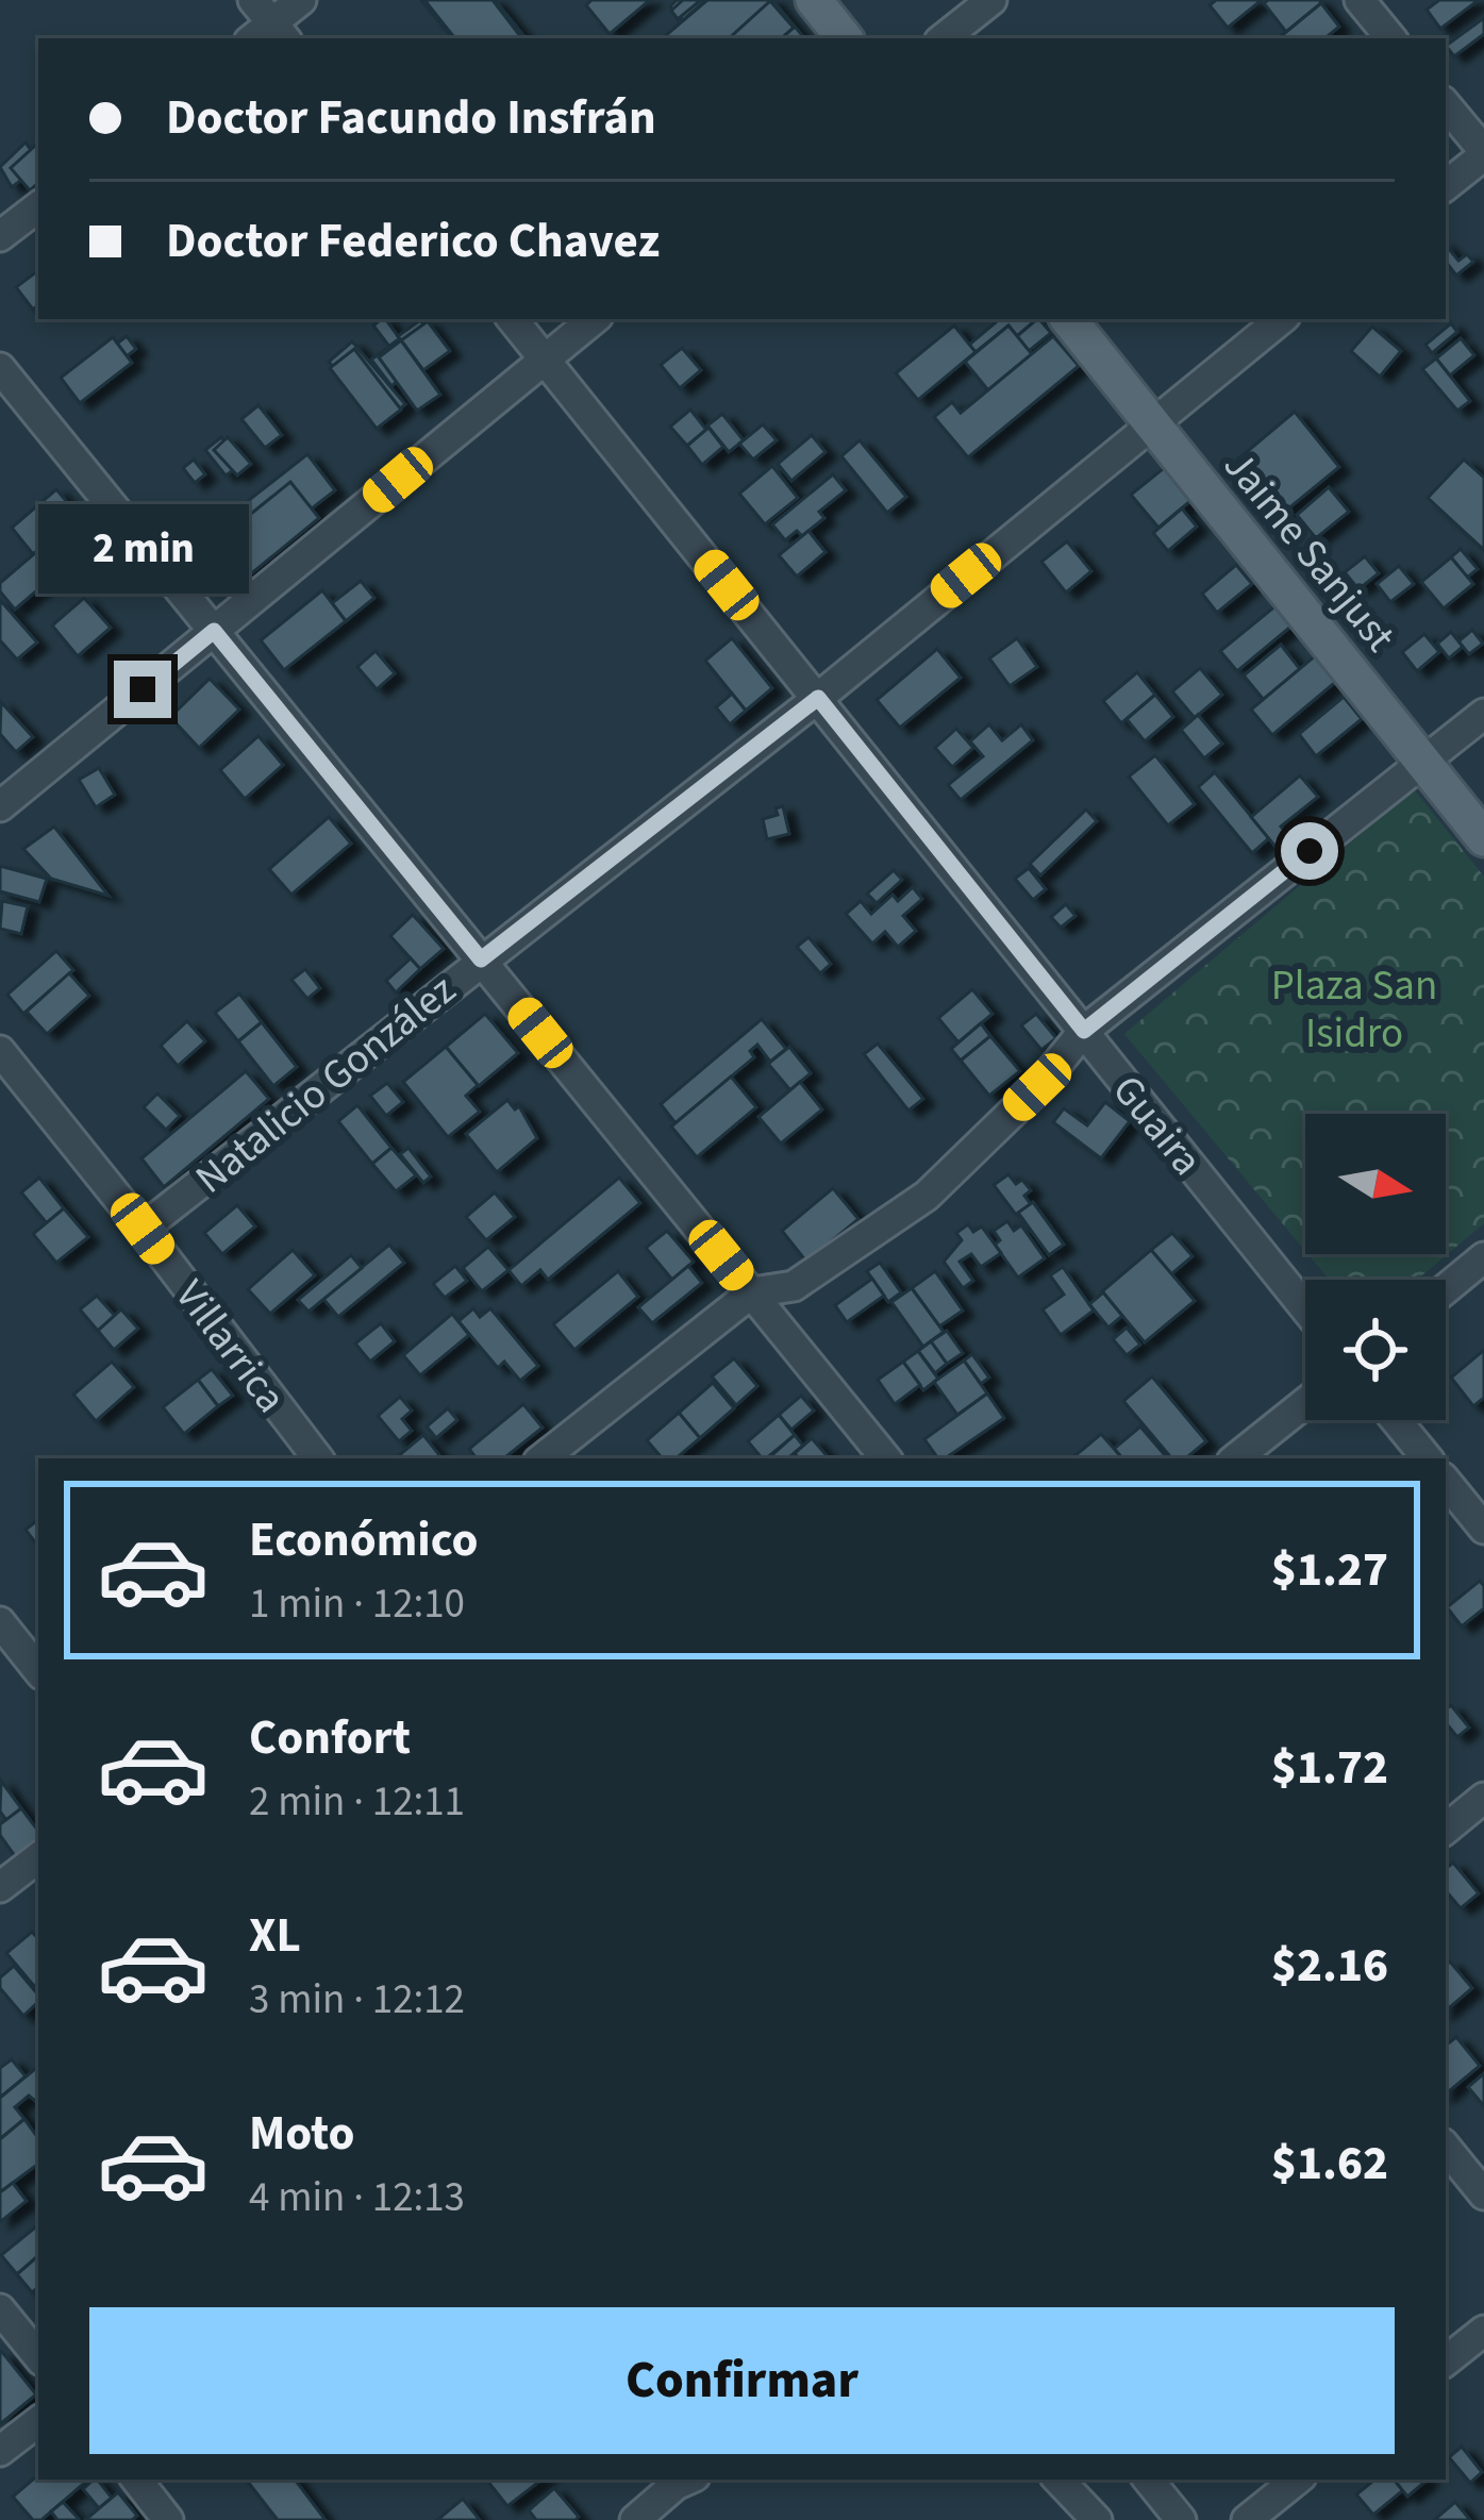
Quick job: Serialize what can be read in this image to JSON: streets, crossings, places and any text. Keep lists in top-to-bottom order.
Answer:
{
  "streets": {
    "main road": ["Jaime Sanjust"],
    "street": ["Natalicio González", "Guaira", "Villarrica"]
  },
  "crossings": [
    ["Jaime Sanjust", "Natalicio González"],
    ["Natalicio González", "Guaira"],
    ["Natalicio González", "Villarrica"]
  ],
  "parks": ["Plaza San Isidro"],
  "north": "right",
  "page": {
    "banner": ["Doctor Facundo Insfrán", "Doctor Federico Chavez"],
    "bubble": "2 min",
    "list": [
      {
        "name": "Económico",
        "note": "1 min · 12:10",
        "value": "$1.27"
      },
      {
        "name": "Confort",
        "note": "2 min · 12:11",
        "value": "$1.72"
      },
      {
        "name": "XL",
        "note": "3 min · 12:12",
        "value": "$2.16"
      },
      {
        "name": "Moto",
        "note": "4 min · 12:13",
        "value": "$1.62"
      }
    ],
    "buttons": "Confirmar"
  }
}
